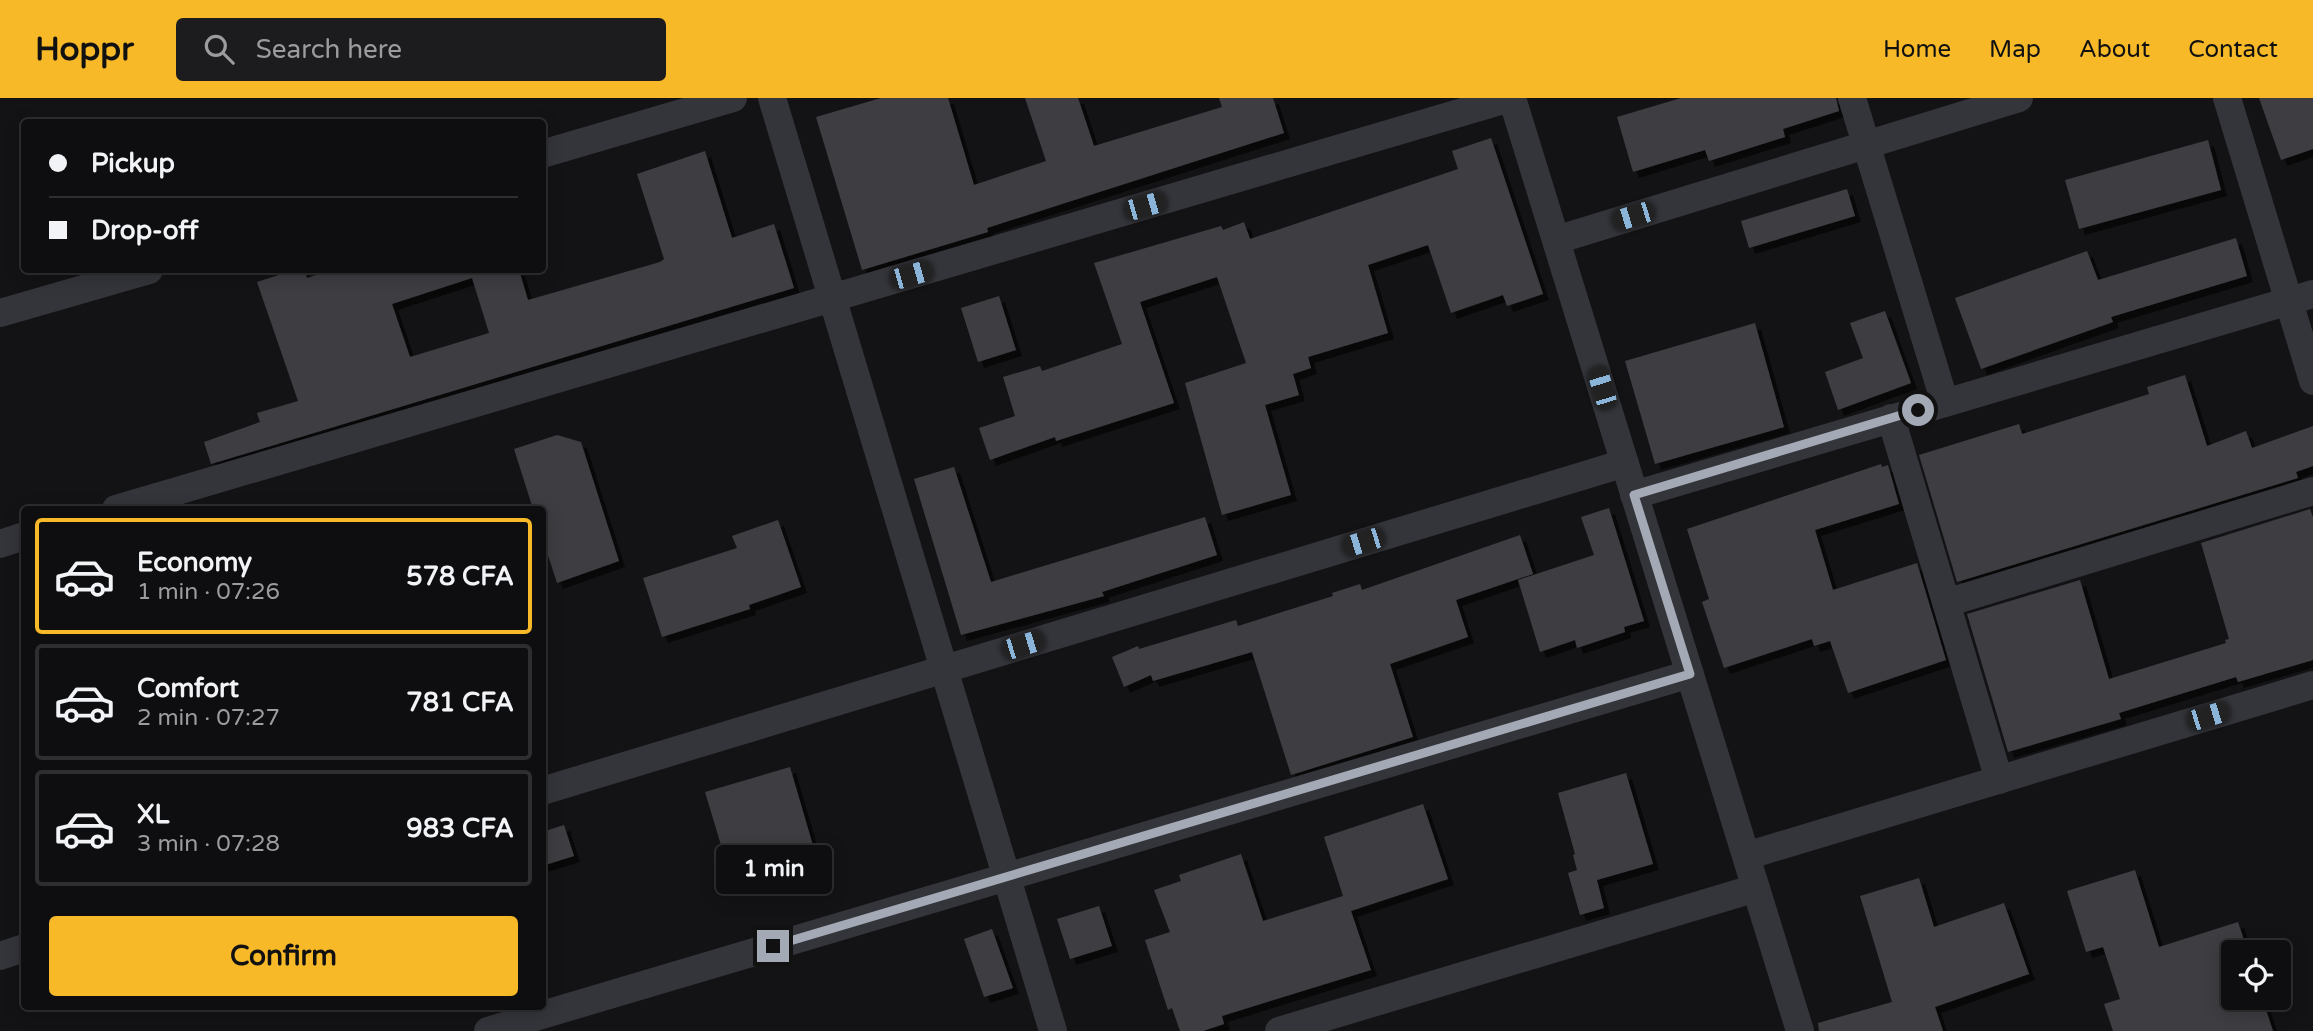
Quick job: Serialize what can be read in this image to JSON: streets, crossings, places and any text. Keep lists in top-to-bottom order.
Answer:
{
  "page": {
    "header": "Hoppr",
    "search": "Search here",
    "nav": [
      "Home",
      "Map",
      "About",
      "Contact"
    ],
    "banner": ["Pickup", "Drop-off"],
    "list": [
      {
        "name": "Economy",
        "note": "1 min · 07:26",
        "value": "578 CFA"
      },
      {
        "name": "Comfort",
        "note": "2 min · 07:27",
        "value": "781 CFA"
      },
      {
        "name": "XL",
        "note": "3 min · 07:28",
        "value": "983 CFA"
      }
    ],
    "bubble": "1 min",
    "buttons": "Confirm"
  }
}
